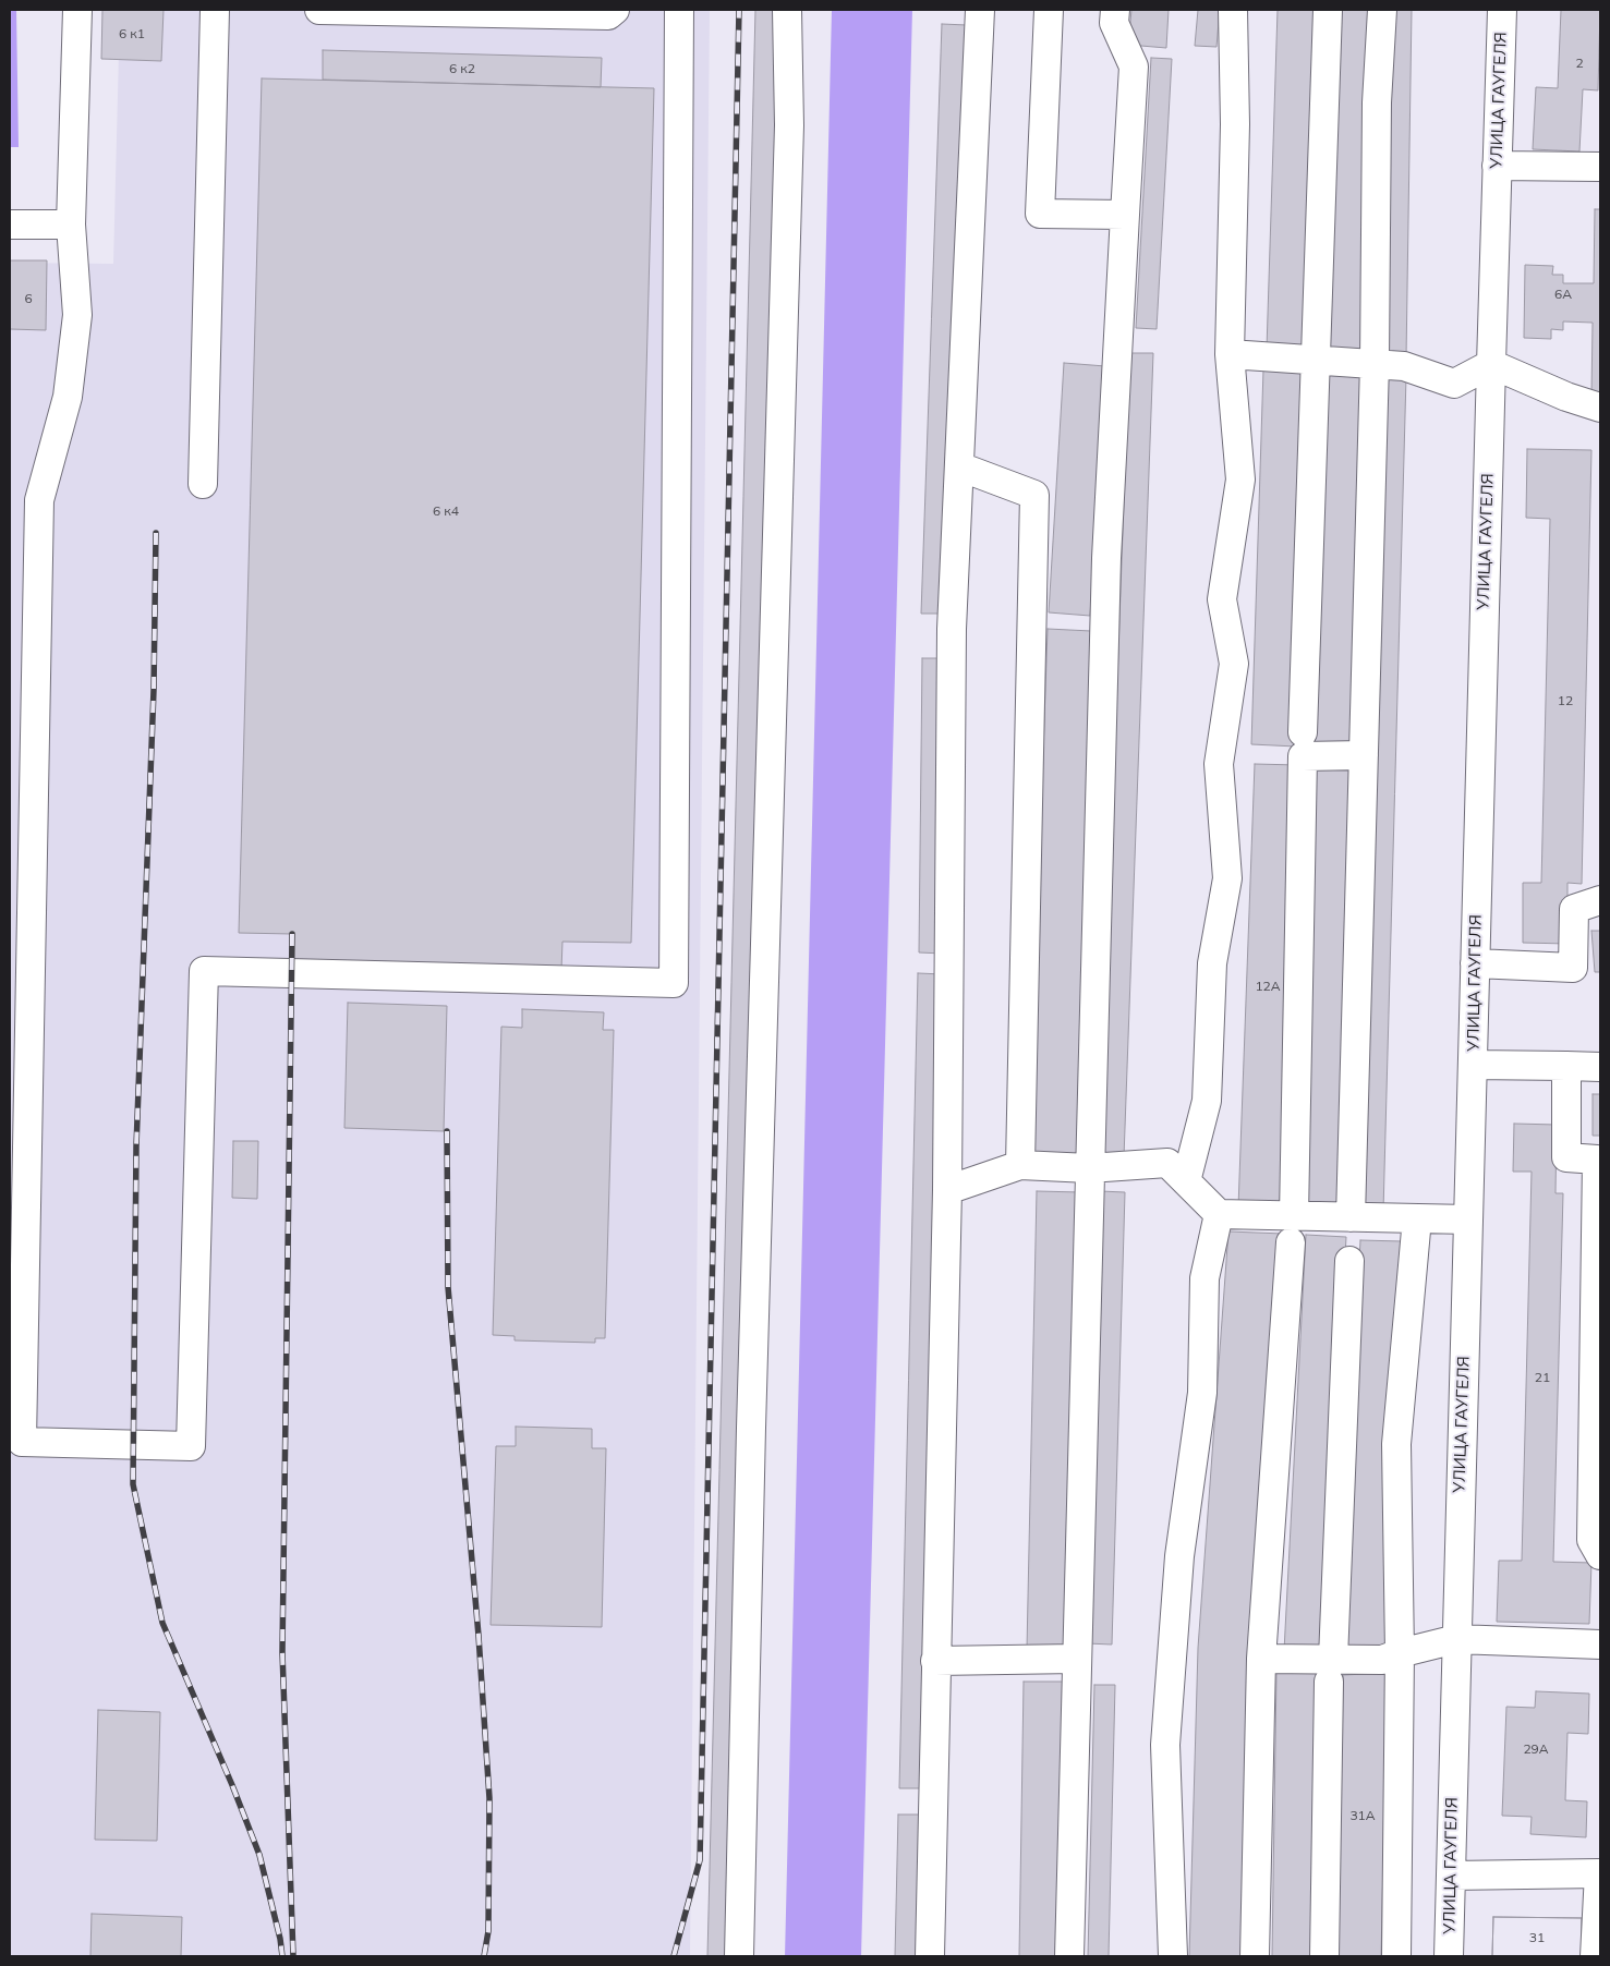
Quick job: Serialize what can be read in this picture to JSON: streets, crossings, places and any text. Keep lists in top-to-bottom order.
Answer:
{
  "streets": {
    "street": ["УЛИЦА ГАУГЕЛЯ"]
  },
  "house_numbers": [
    "6 к1",
    "2",
    "6 к2",
    "6А",
    "6",
    "6 к4",
    "12",
    "12А",
    "21",
    "29А",
    "31А",
    "31"
  ]
}
